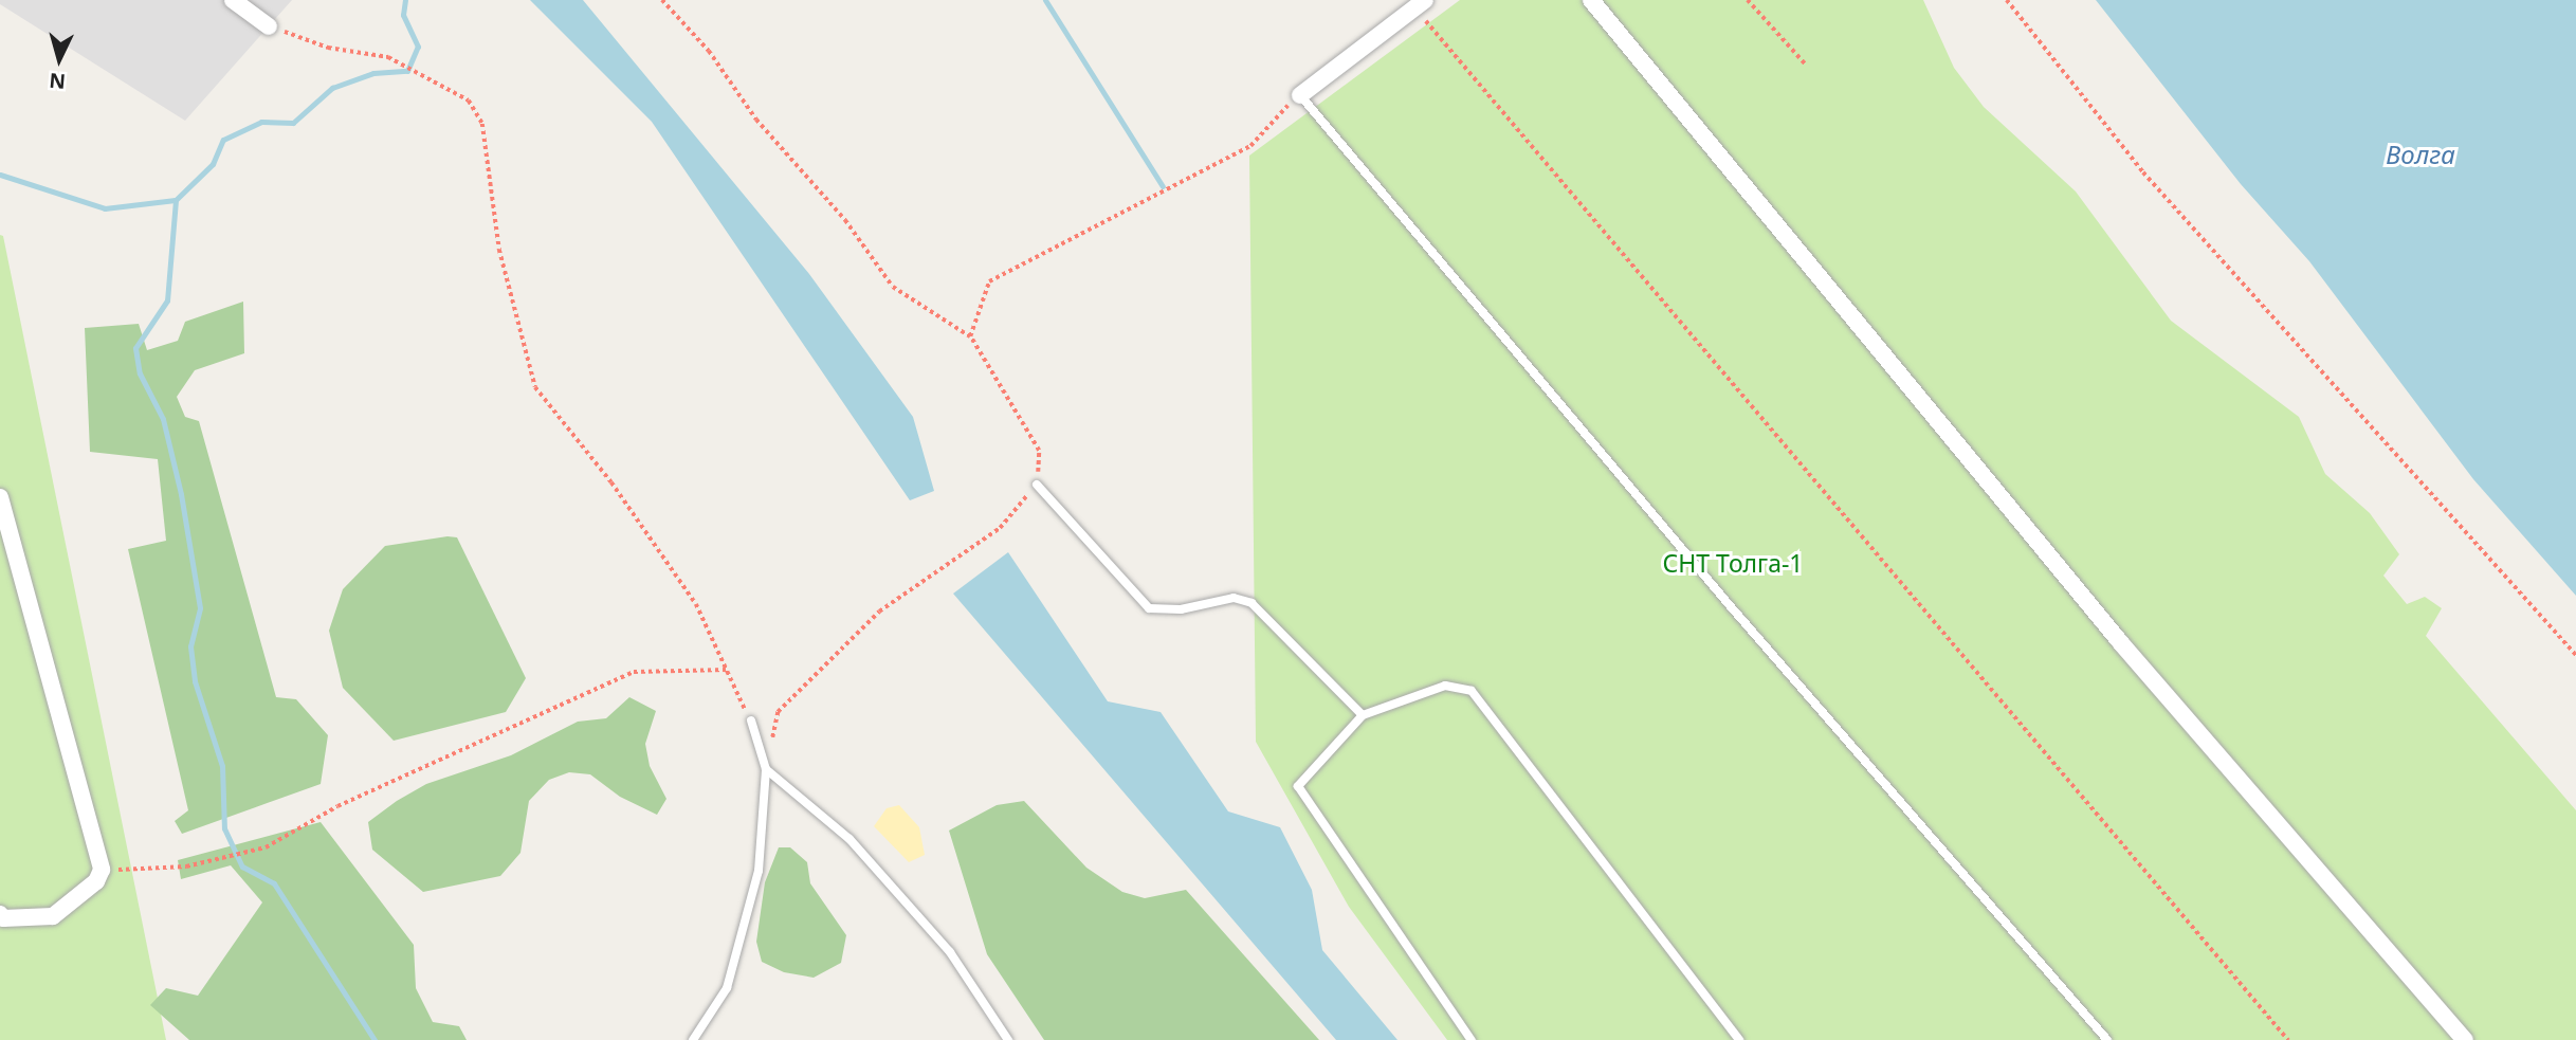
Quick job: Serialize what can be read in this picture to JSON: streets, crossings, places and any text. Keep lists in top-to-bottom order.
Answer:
{
  "water": ["Волга"],
  "parks": ["СНТ Толга-1"],
  "north": "bottom"
}
